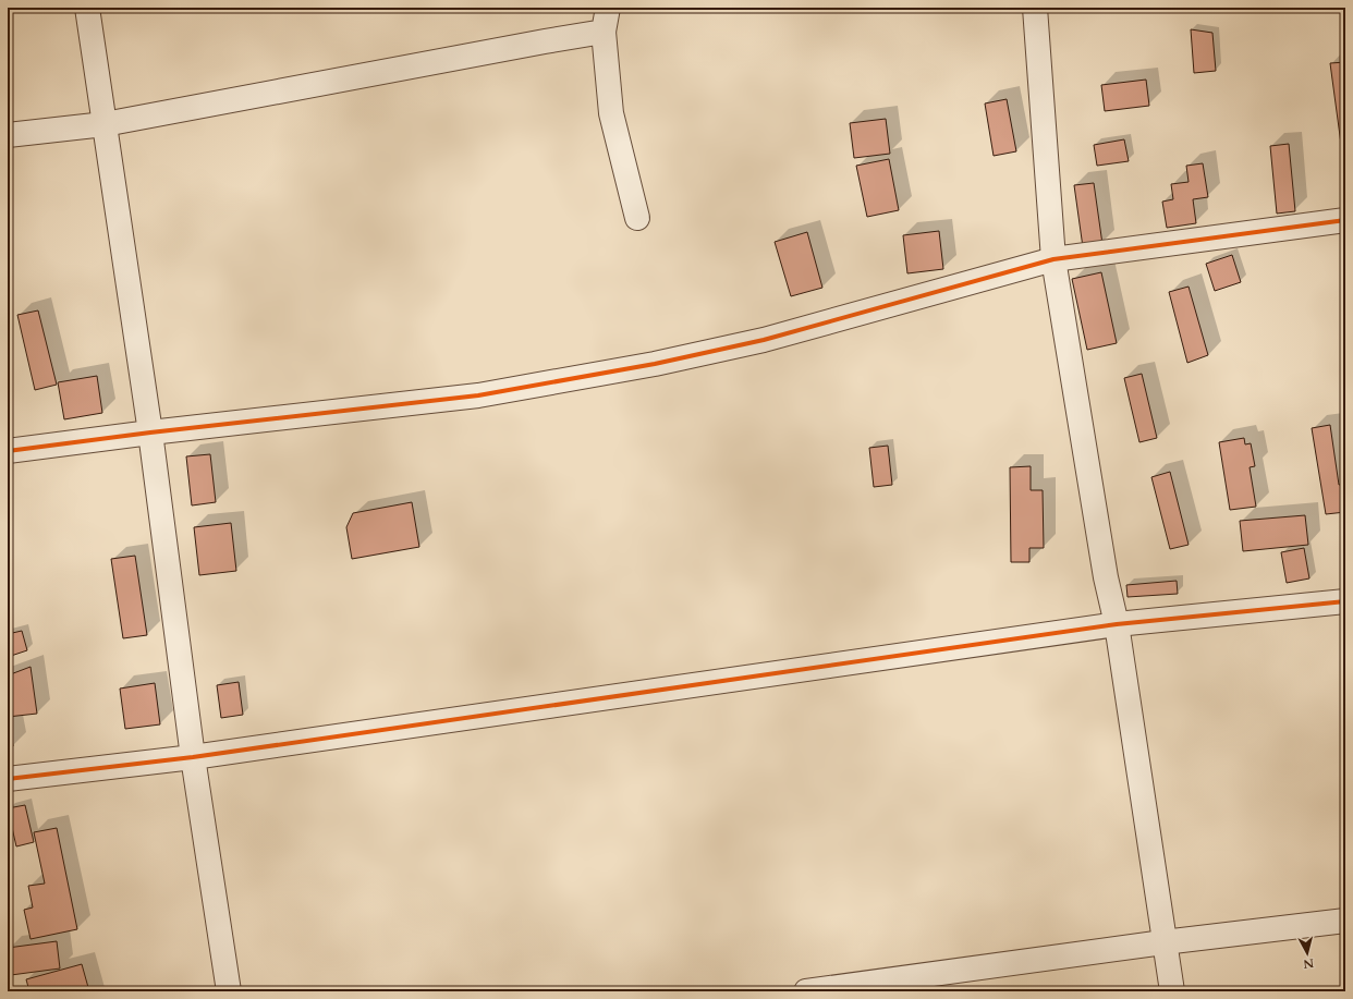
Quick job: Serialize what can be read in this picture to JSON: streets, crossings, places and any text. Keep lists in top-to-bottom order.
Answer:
{
  "north": "bottom"
}
